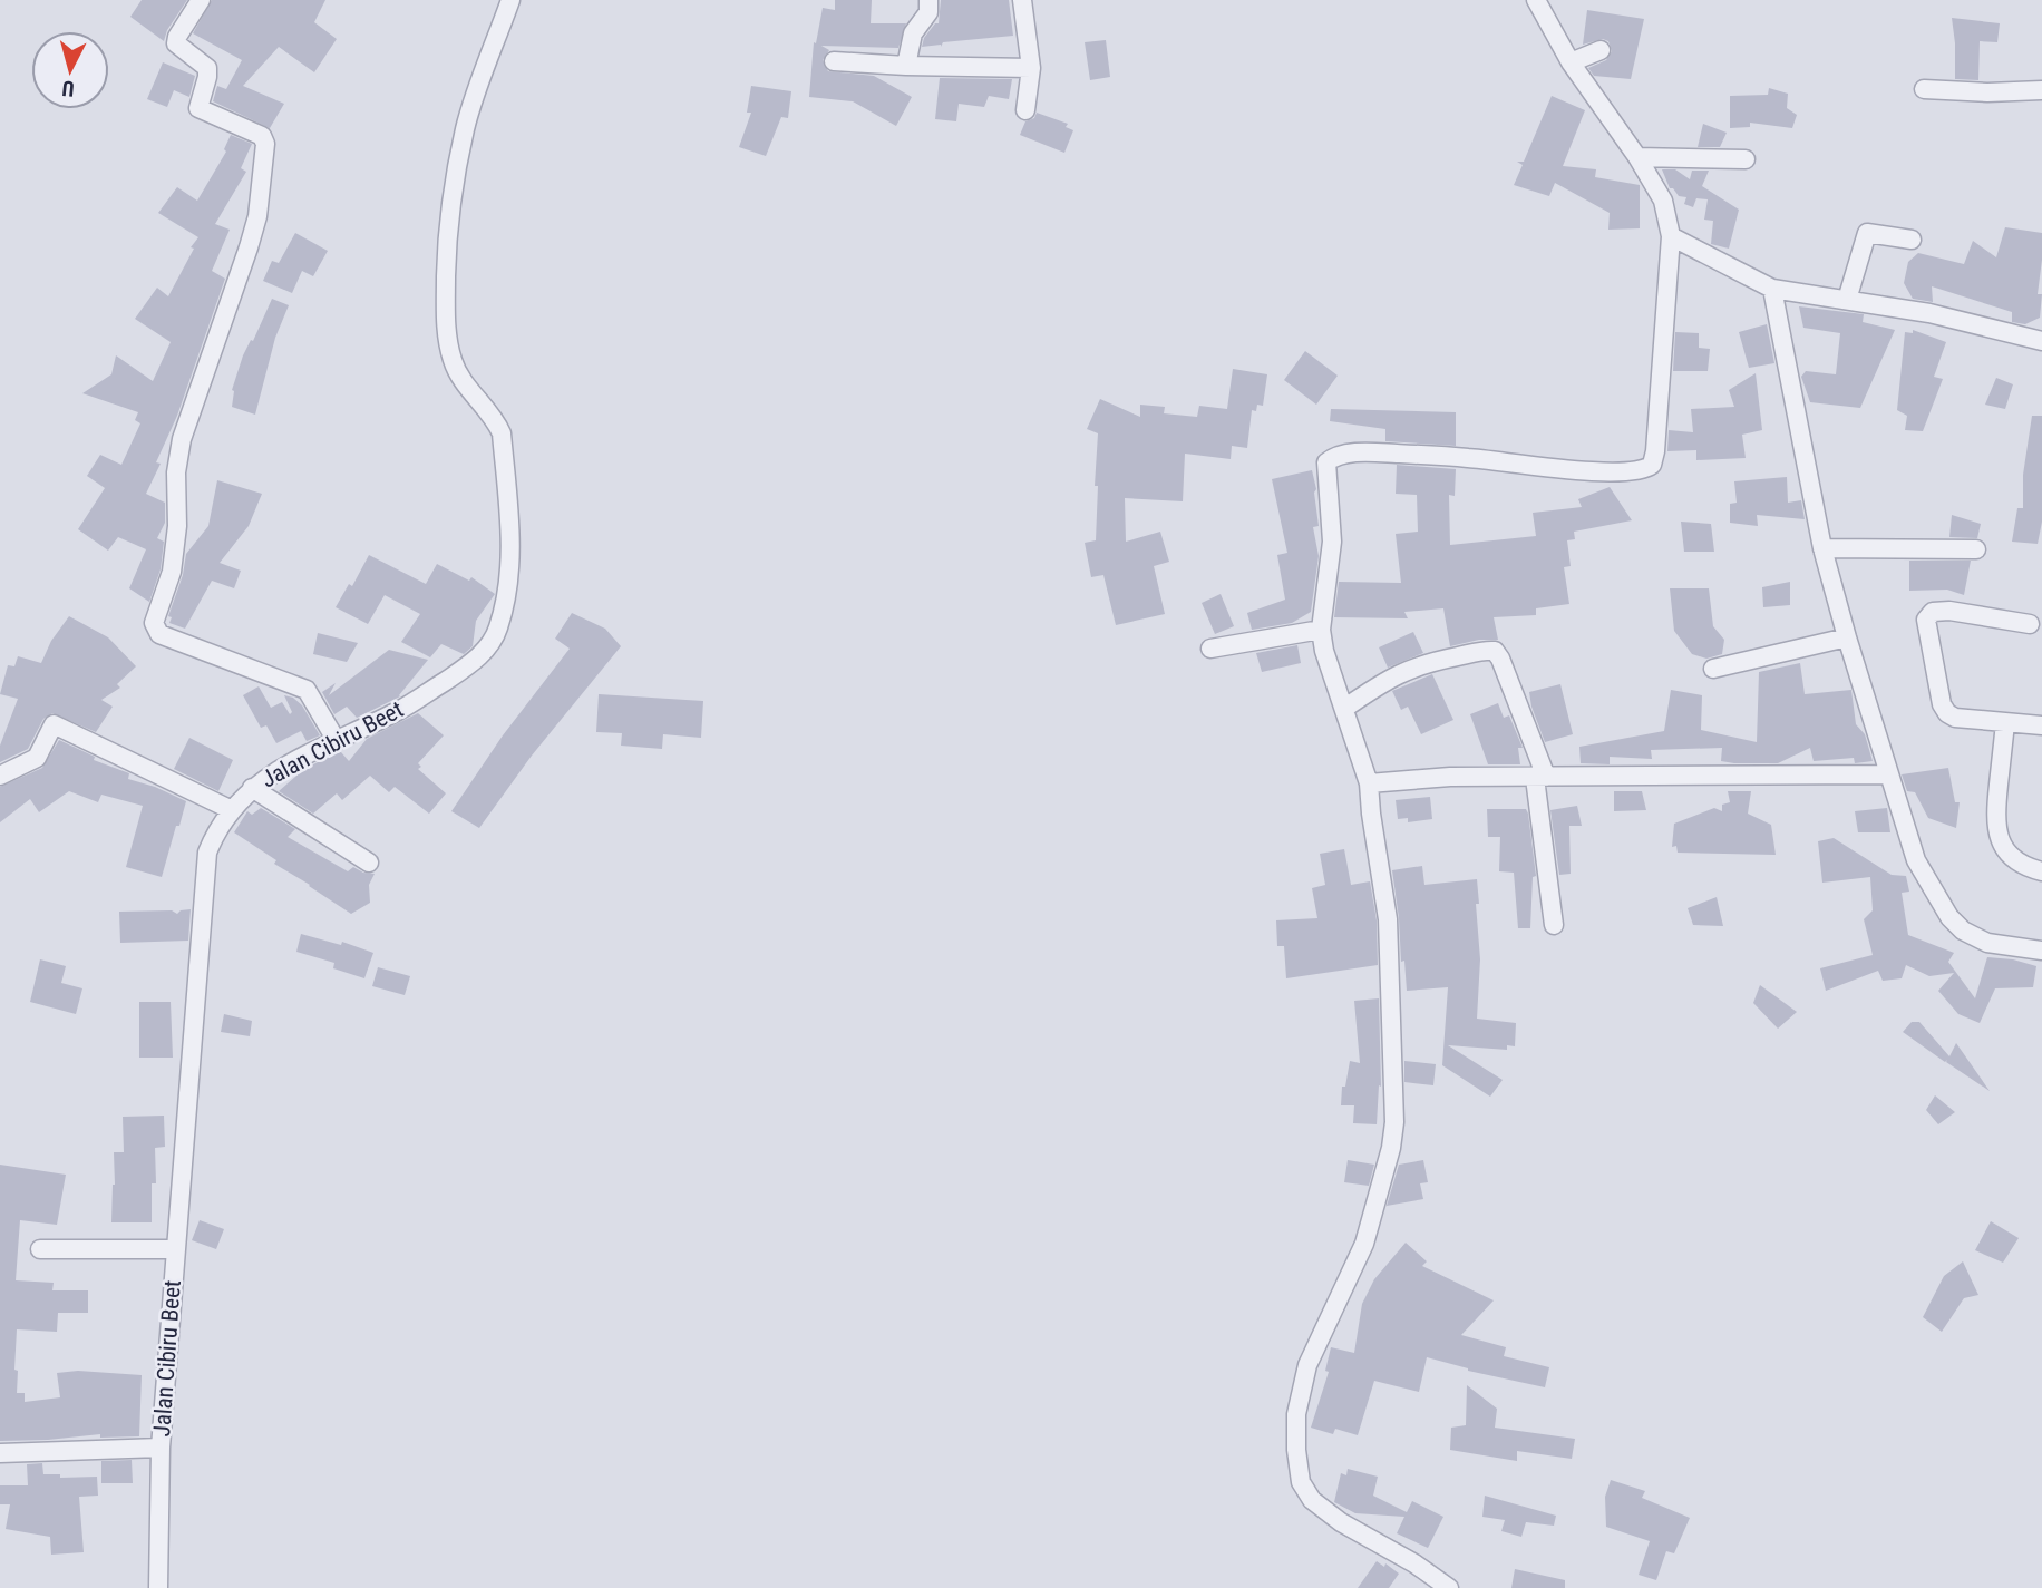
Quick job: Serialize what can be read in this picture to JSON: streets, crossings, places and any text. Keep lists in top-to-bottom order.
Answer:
{
  "streets": {
    "street": ["Jalan Cibiru Beet"]
  },
  "north": "bottom"
}
